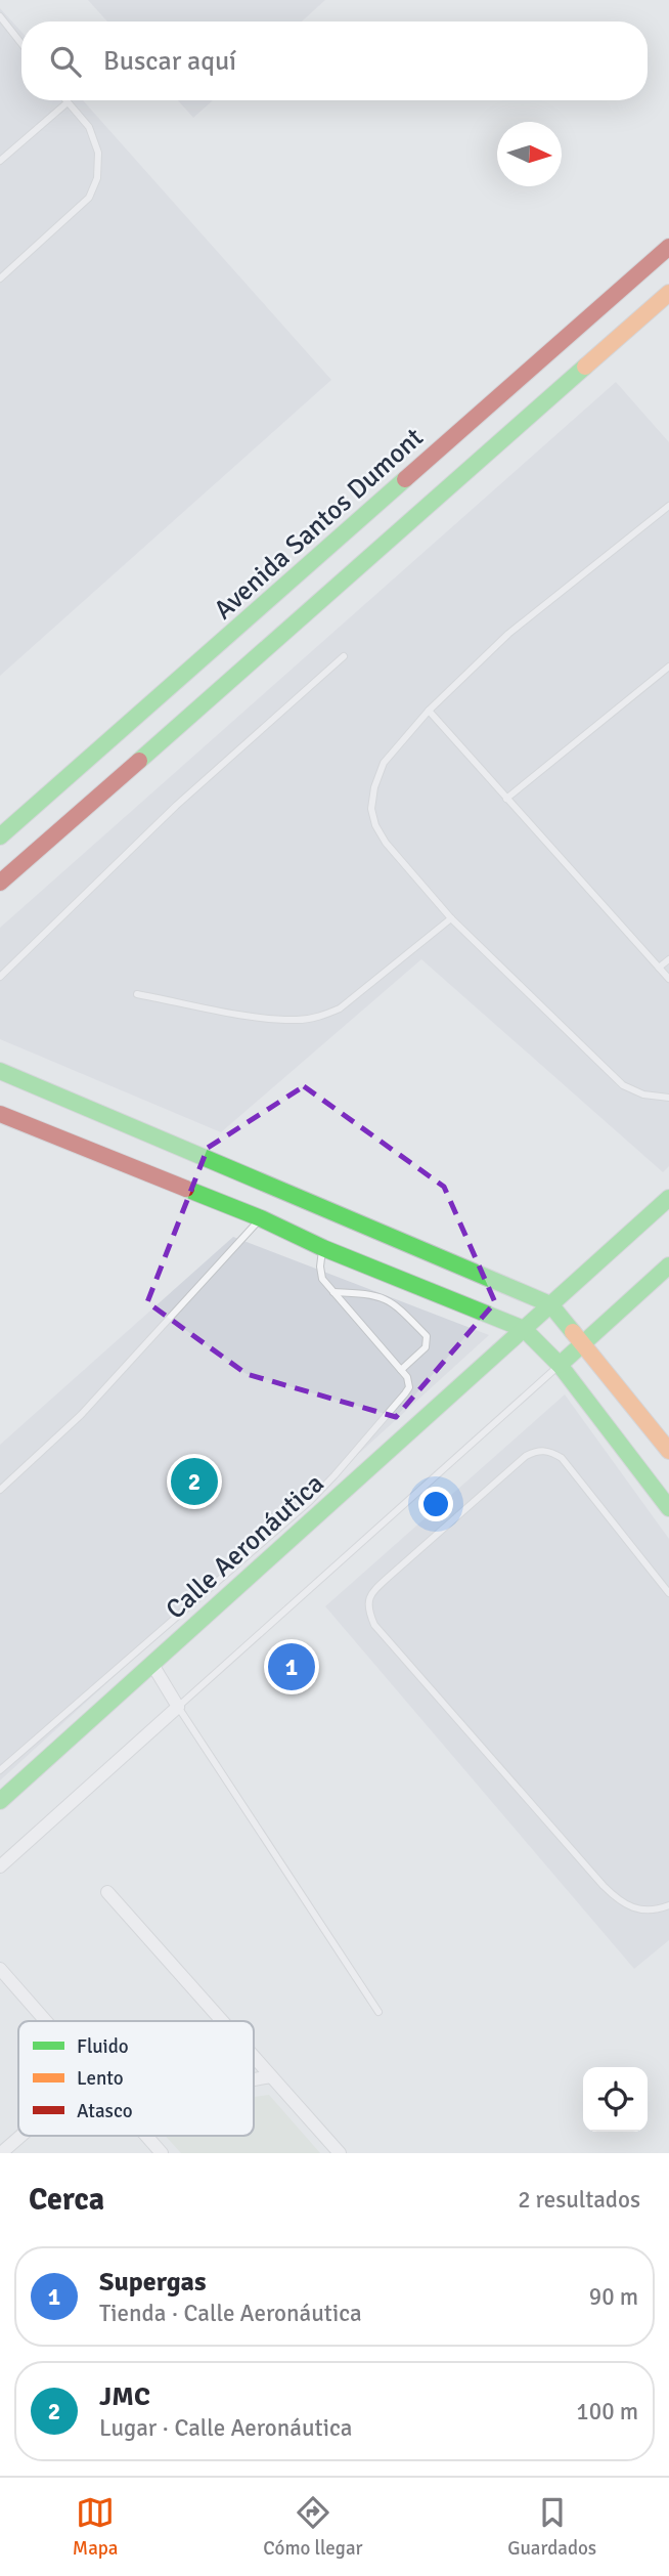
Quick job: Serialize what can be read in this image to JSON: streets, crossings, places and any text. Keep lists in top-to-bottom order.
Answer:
{
  "streets": {
    "main road": ["Avenida Santos Dumont", "Calle Aeronáutica"]
  },
  "legend": ["Fluido", "Lento", "Atasco"],
  "north": "right",
  "page": {
    "search": "Buscar aquí",
    "pins": ["2", "1"],
    "heading": ["Cerca", "2 resultados"],
    "list": [
      {
        "mark": "1",
        "name": "Supergas",
        "note": "Tienda · Calle Aeronáutica",
        "value": "90 m"
      },
      {
        "mark": "2",
        "name": "JMC",
        "note": "Lugar · Calle Aeronáutica",
        "value": "100 m"
      }
    ],
    "nav": ["Mapa", "Cómo llegar", "Guardados"]
  }
}
